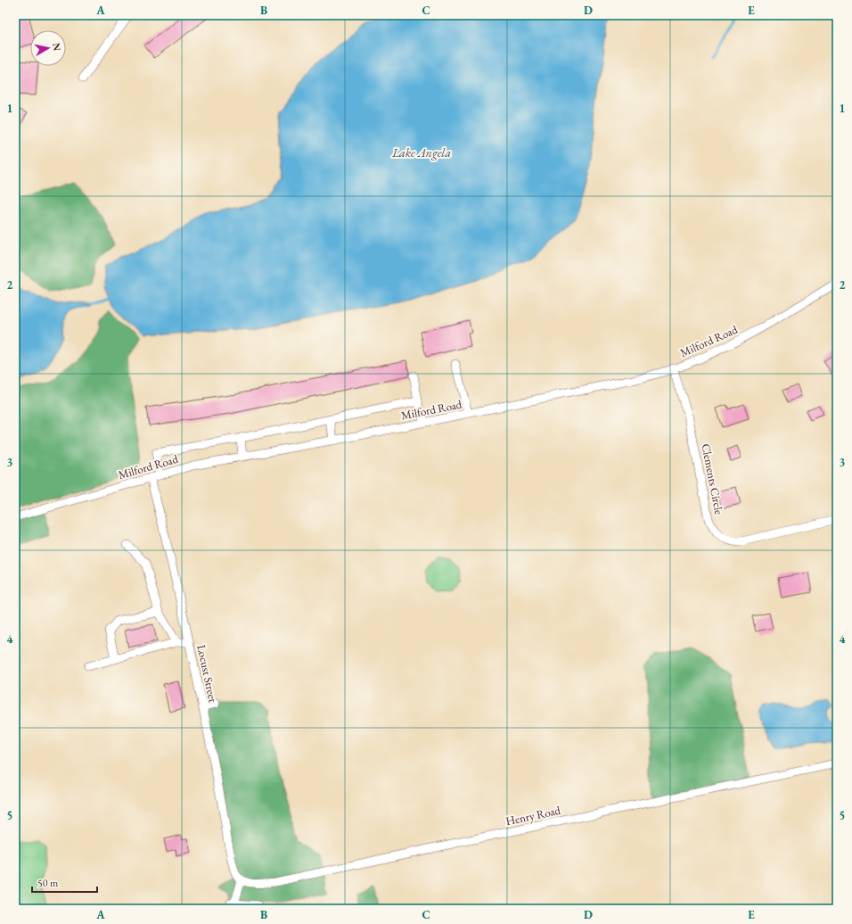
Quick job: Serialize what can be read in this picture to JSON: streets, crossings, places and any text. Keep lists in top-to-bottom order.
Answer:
{
  "streets": {
    "street": [
      "Milford Road",
      "Clements Circle",
      "Locust Street",
      "Henry Road"
    ]
  },
  "crossings": [
    ["Milford Road", "Clements Circle"],
    ["Milford Road", "Locust Street"],
    ["Locust Street", "Henry Road"]
  ],
  "water": ["Lake Angela"],
  "scale_bar": "50 m",
  "north": "right",
  "grid": {
    "columns": [
      "A",
      "B",
      "C",
      "D",
      "E"
    ],
    "rows": [
      "1",
      "2",
      "3",
      "4",
      "5"
    ]
  }
}
